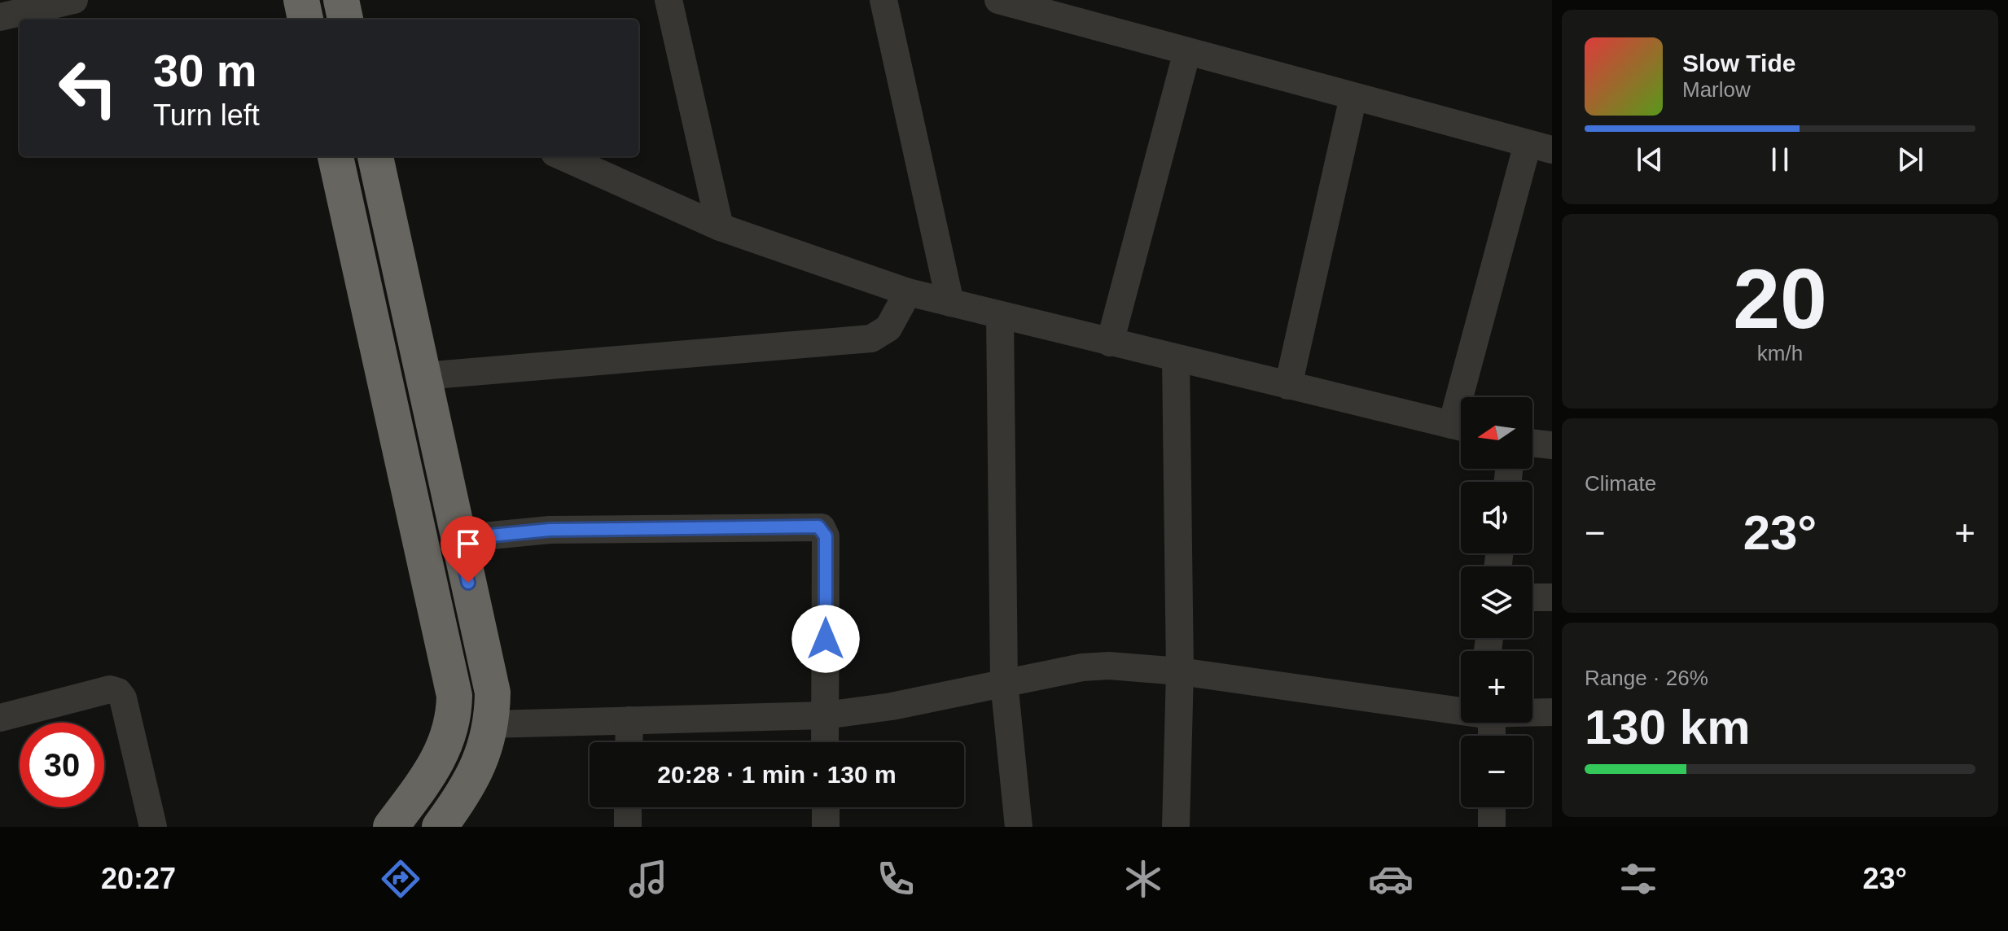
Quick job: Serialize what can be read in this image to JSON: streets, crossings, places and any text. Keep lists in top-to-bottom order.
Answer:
{
  "north": "left",
  "page": {
    "turn": ["30 m", "Turn left"],
    "song": ["Slow Tide", "Marlow"],
    "tile": [
      ["20", "km/h"],
      "Climate",
      ["Range · 26%", "130 km"]
    ],
    "map_buttons": ["+", "−"],
    "heat": ["−", "23°", "+"],
    "limit": "30",
    "trip": "20:28 · 1 min · 130 m",
    "tabs": ["20:27", "23°"]
  }
}
